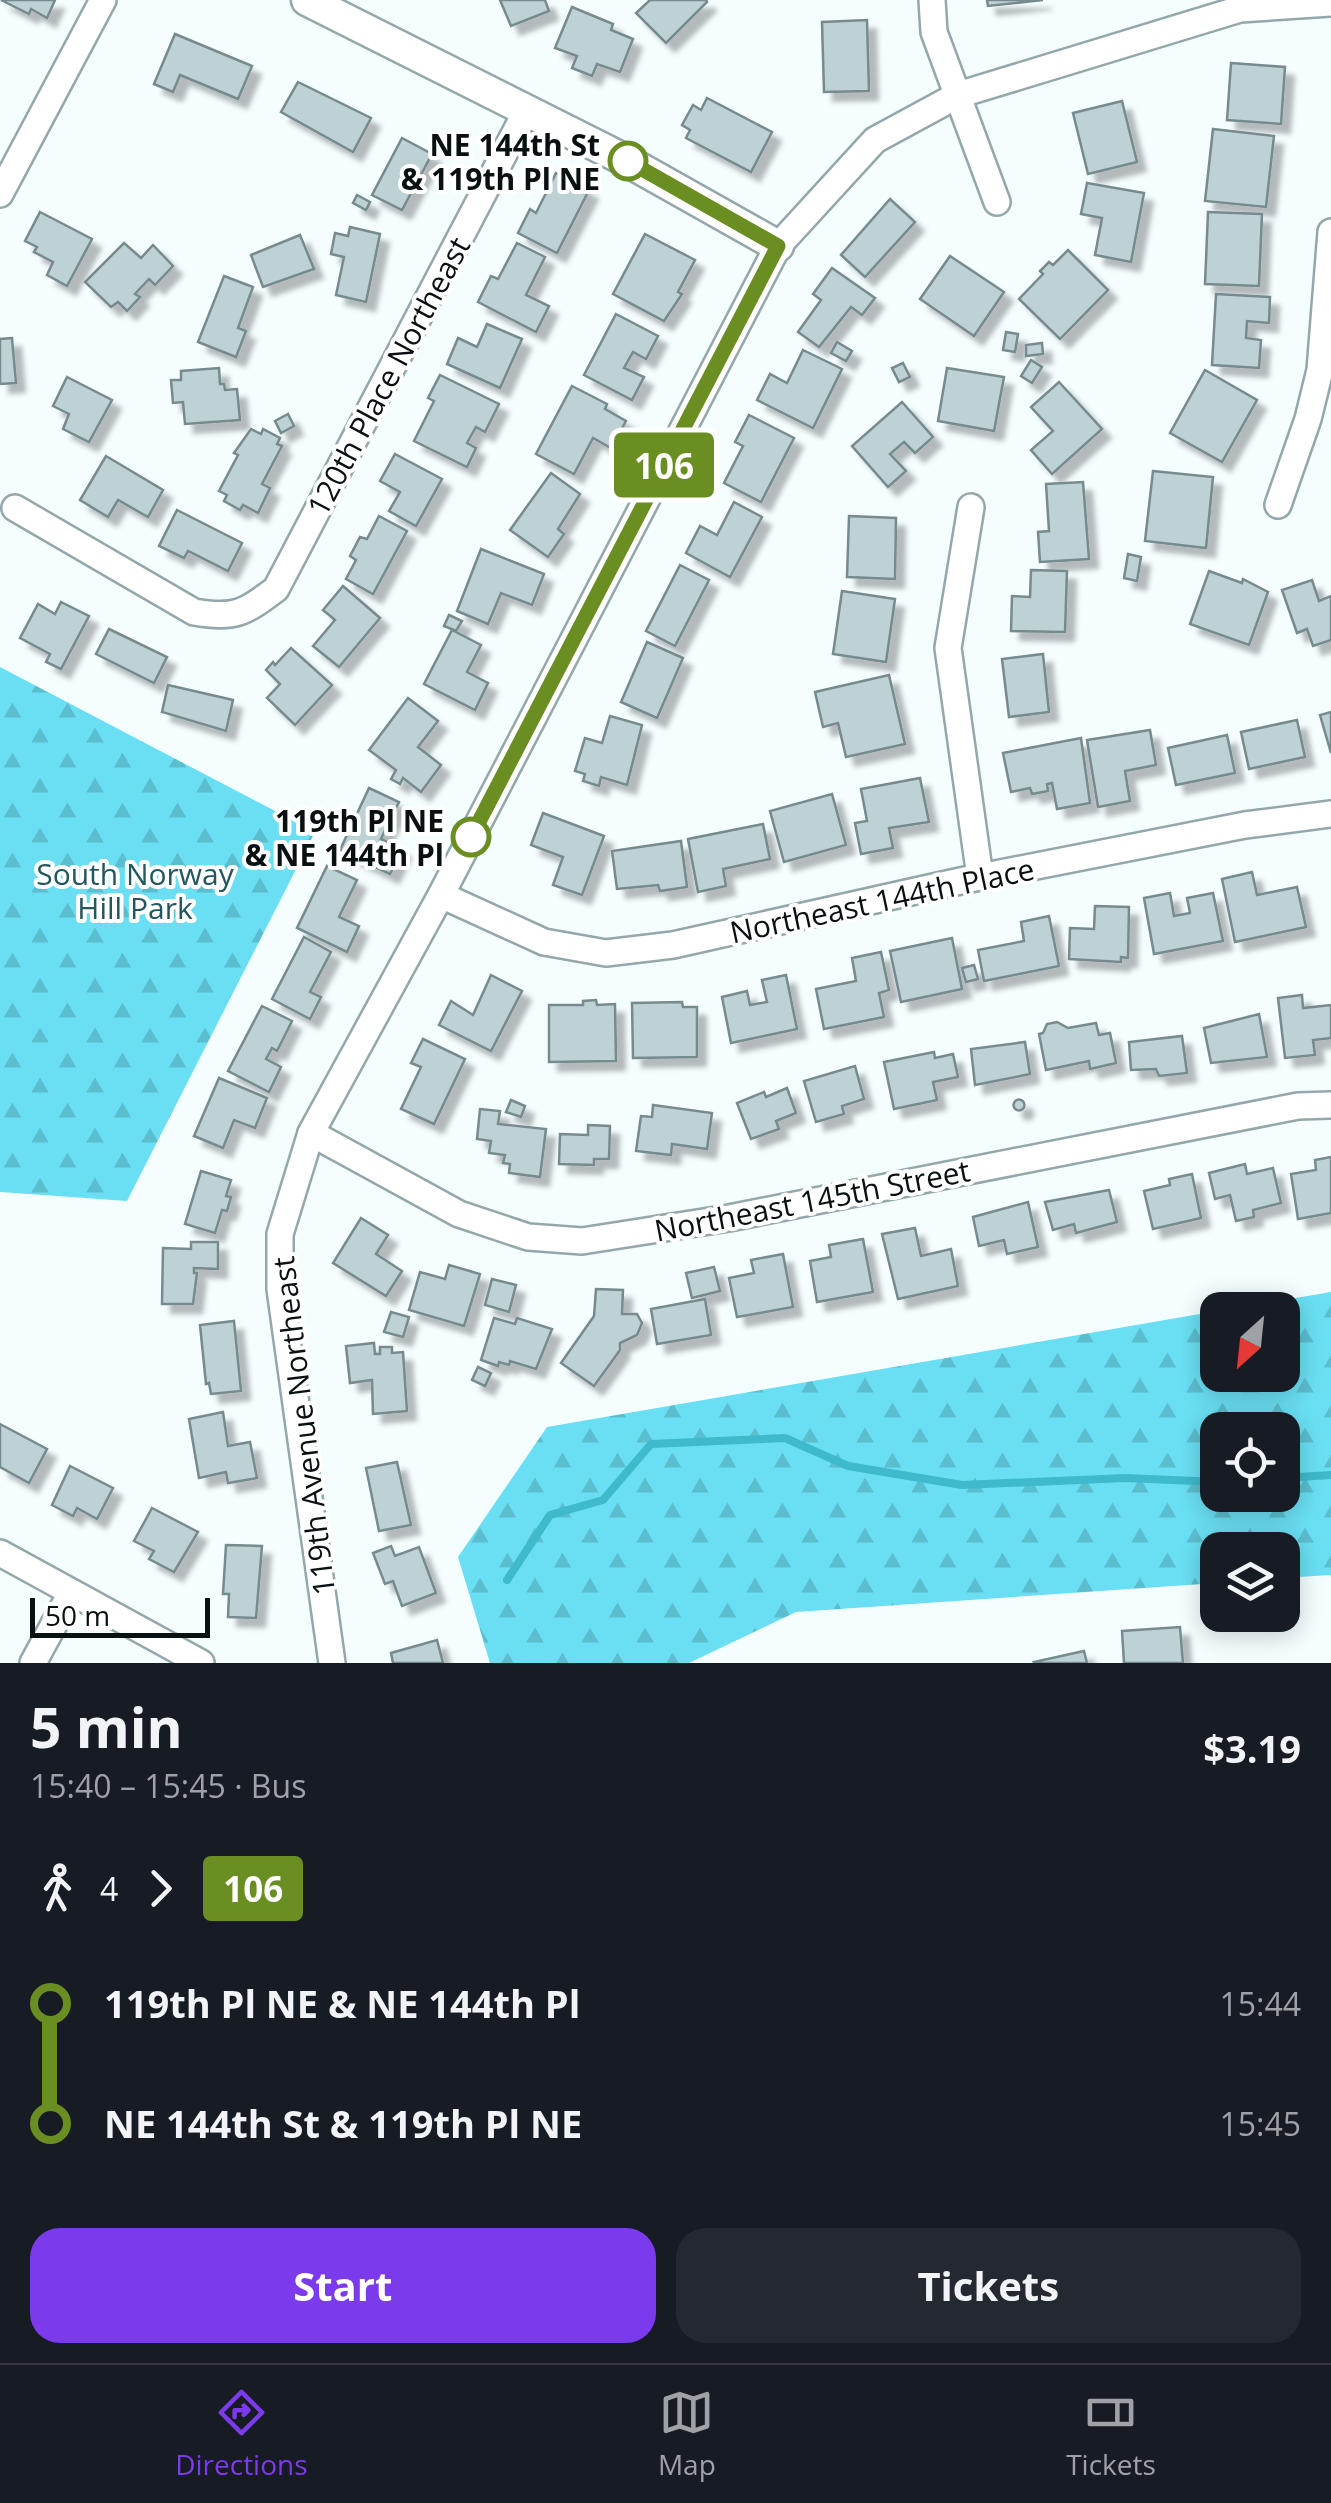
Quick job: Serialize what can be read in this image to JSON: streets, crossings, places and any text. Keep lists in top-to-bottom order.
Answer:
{
  "streets": {
    "street": [
      "120th Place Northeast",
      "Northeast 144th Place",
      "Northeast 145th Street",
      "119th Avenue Northeast"
    ]
  },
  "crossings": [
    ["Northeast 144th Place", "119th Avenue Northeast"],
    ["Northeast 145th Street", "119th Avenue Northeast"]
  ],
  "parks": ["South Norway Hill Park"],
  "places": ["NE 144th St & 119th Pl NE", "119th Pl NE & NE 144th Pl"],
  "lines": ["bus line 106"],
  "scale_bar": "50 m",
  "north": "bottom left",
  "page": {
    "on_map": "106",
    "scale": "50 m",
    "heading": ["5 min", "15:40 – 15:45 · Bus", "$3.19"],
    "legs": ["4", "106"],
    "list": [
      {
        "name": "119th Pl NE & NE 144th Pl",
        "value": "15:44"
      },
      {
        "name": "NE 144th St & 119th Pl NE",
        "value": "15:45"
      }
    ],
    "buttons": ["Start", "Tickets"],
    "tabs": ["Directions", "Map", "Tickets"]
  }
}
